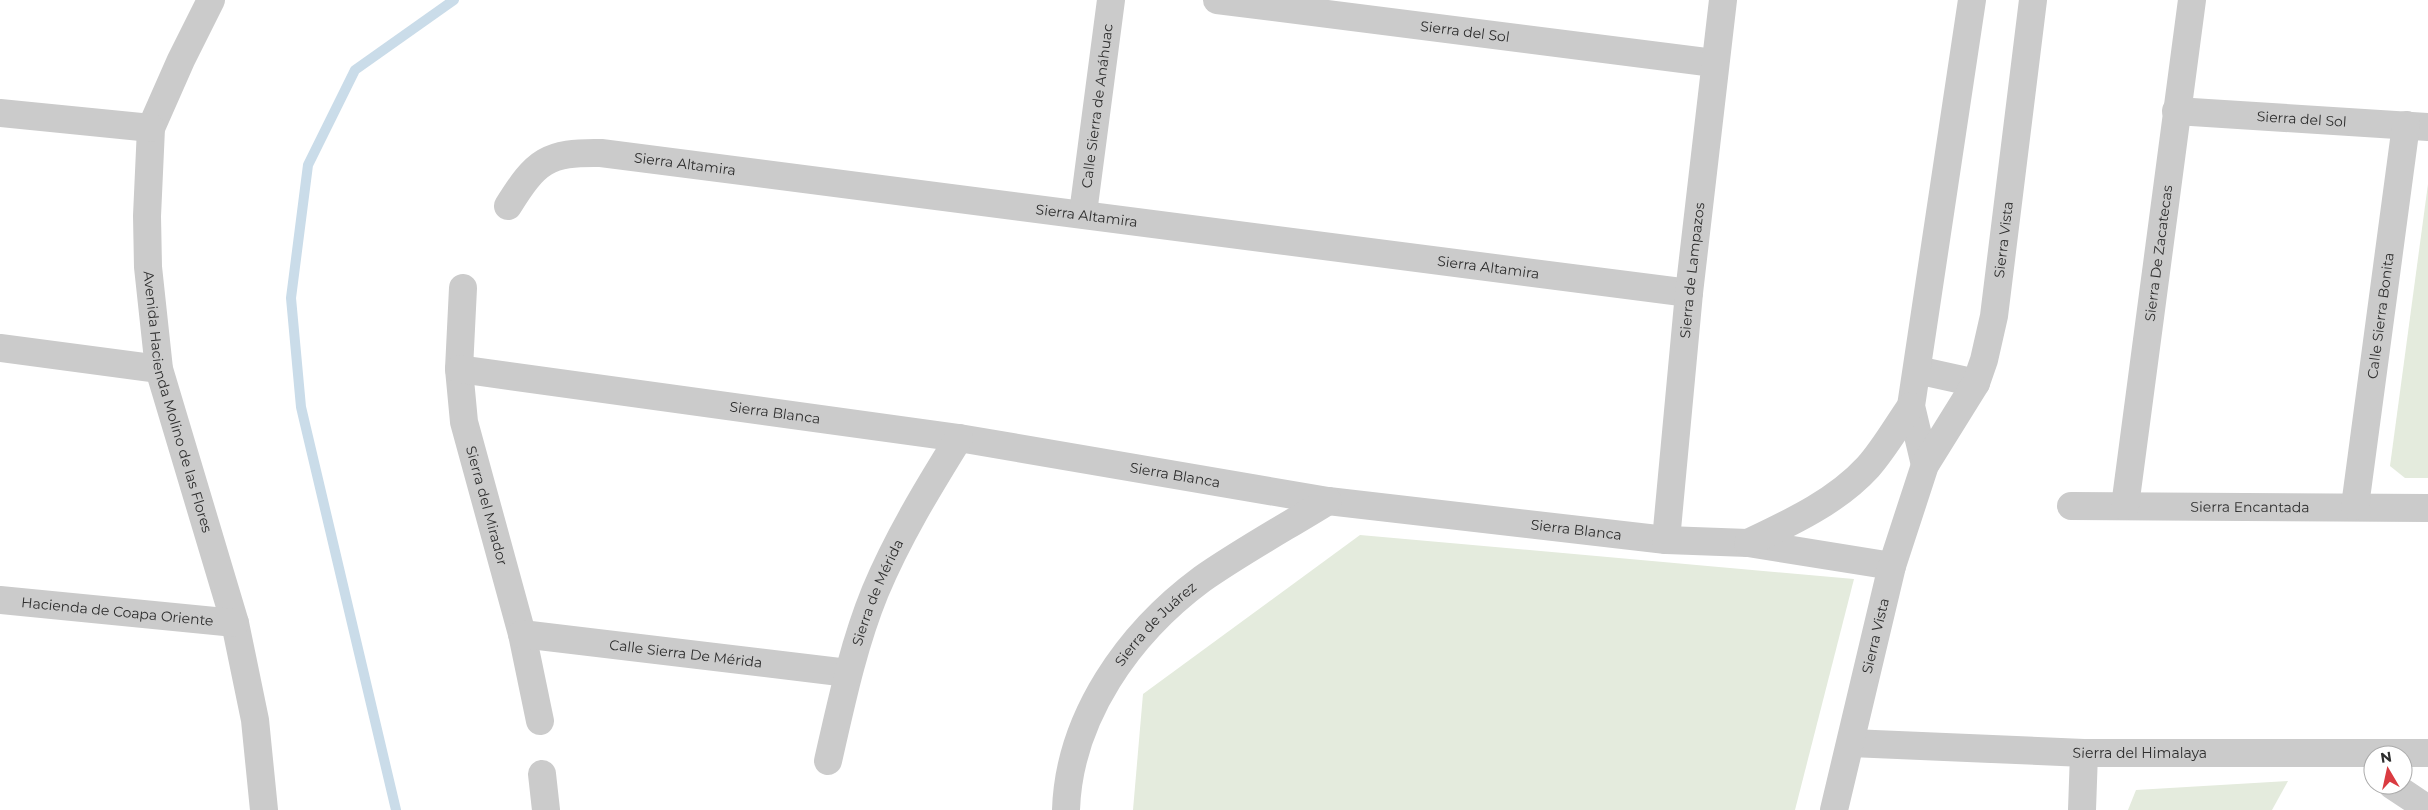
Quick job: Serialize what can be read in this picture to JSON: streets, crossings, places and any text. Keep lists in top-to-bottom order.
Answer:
{
  "streets": {
    "street": [
      "Sierra del Sol",
      "Calle Sierra de Anáhuac",
      "Sierra Altamira",
      "Sierra Vista",
      "Sierra De Zacatecas",
      "Sierra de Lampazos",
      "Calle Sierra Bonita",
      "Avenida Hacienda Molino de las Flores",
      "Sierra Blanca",
      "Sierra del Mirador",
      "Sierra Encantada",
      "Sierra de Mérida",
      "Hacienda de Coapa Oriente",
      "Sierra de Juárez",
      "Calle Sierra De Mérida",
      "Sierra del Himalaya"
    ]
  },
  "crossings": [
    ["Sierra del Sol", "Sierra De Zacatecas"],
    ["Sierra del Sol", "Sierra de Lampazos"],
    ["Sierra del Sol", "Calle Sierra Bonita"],
    ["Calle Sierra de Anáhuac", "Sierra Altamira"],
    ["Sierra Altamira", "Sierra de Lampazos"],
    ["Sierra Vista", "Sierra Blanca"],
    ["Sierra Vista", "Sierra del Himalaya"],
    ["Sierra De Zacatecas", "Sierra Encantada"],
    ["Sierra de Lampazos", "Sierra Blanca"],
    ["Calle Sierra Bonita", "Sierra Encantada"],
    ["Avenida Hacienda Molino de las Flores", "Hacienda de Coapa Oriente"],
    ["Sierra Blanca", "Sierra del Mirador"],
    ["Sierra Blanca", "Sierra de Mérida"],
    ["Sierra Blanca", "Sierra de Juárez"],
    ["Sierra del Mirador", "Calle Sierra De Mérida"],
    ["Sierra de Mérida", "Calle Sierra De Mérida"]
  ],
  "north": "top"
}
